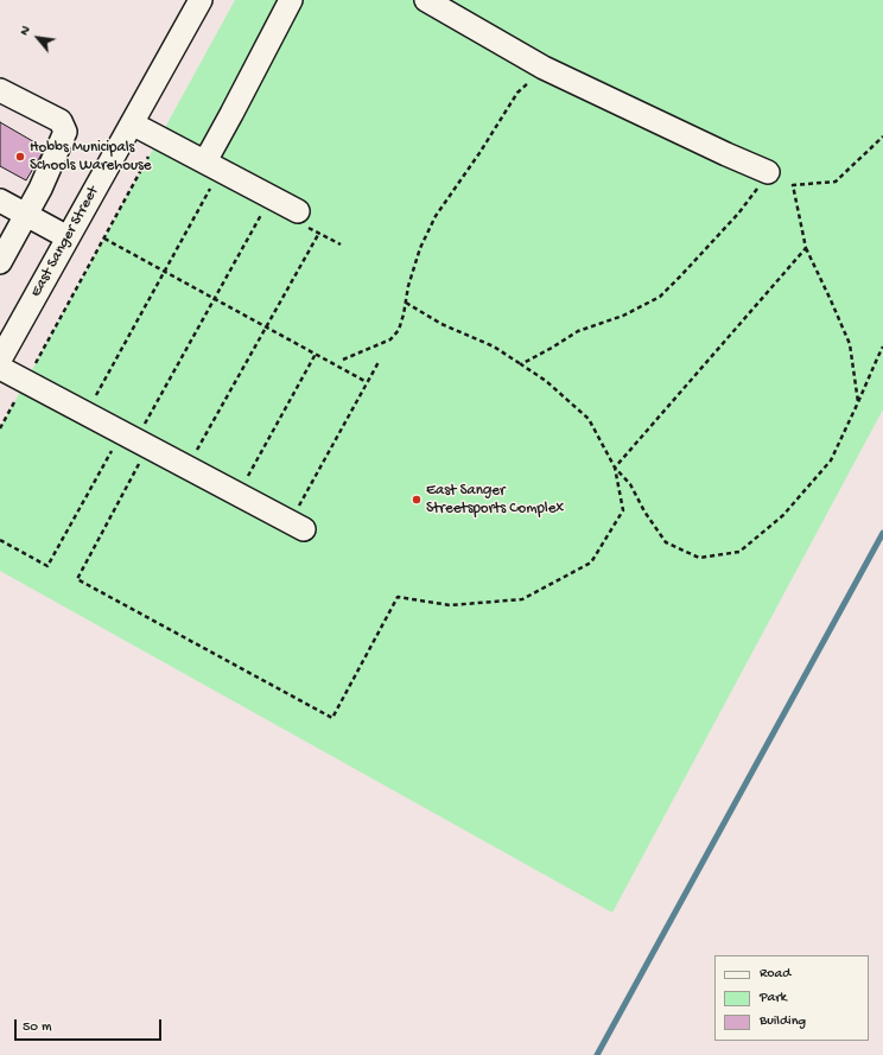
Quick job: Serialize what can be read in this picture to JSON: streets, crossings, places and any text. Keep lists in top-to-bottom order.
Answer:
{
  "streets": {
    "street": ["East Sanger Street"]
  },
  "places": ["Hobbs Municipals Schools Warehouse", "East Sanger Streetsports Complex"],
  "legend": ["Road", "Park", "Building"],
  "scale_bar": "50 m",
  "north": "top left"
}
